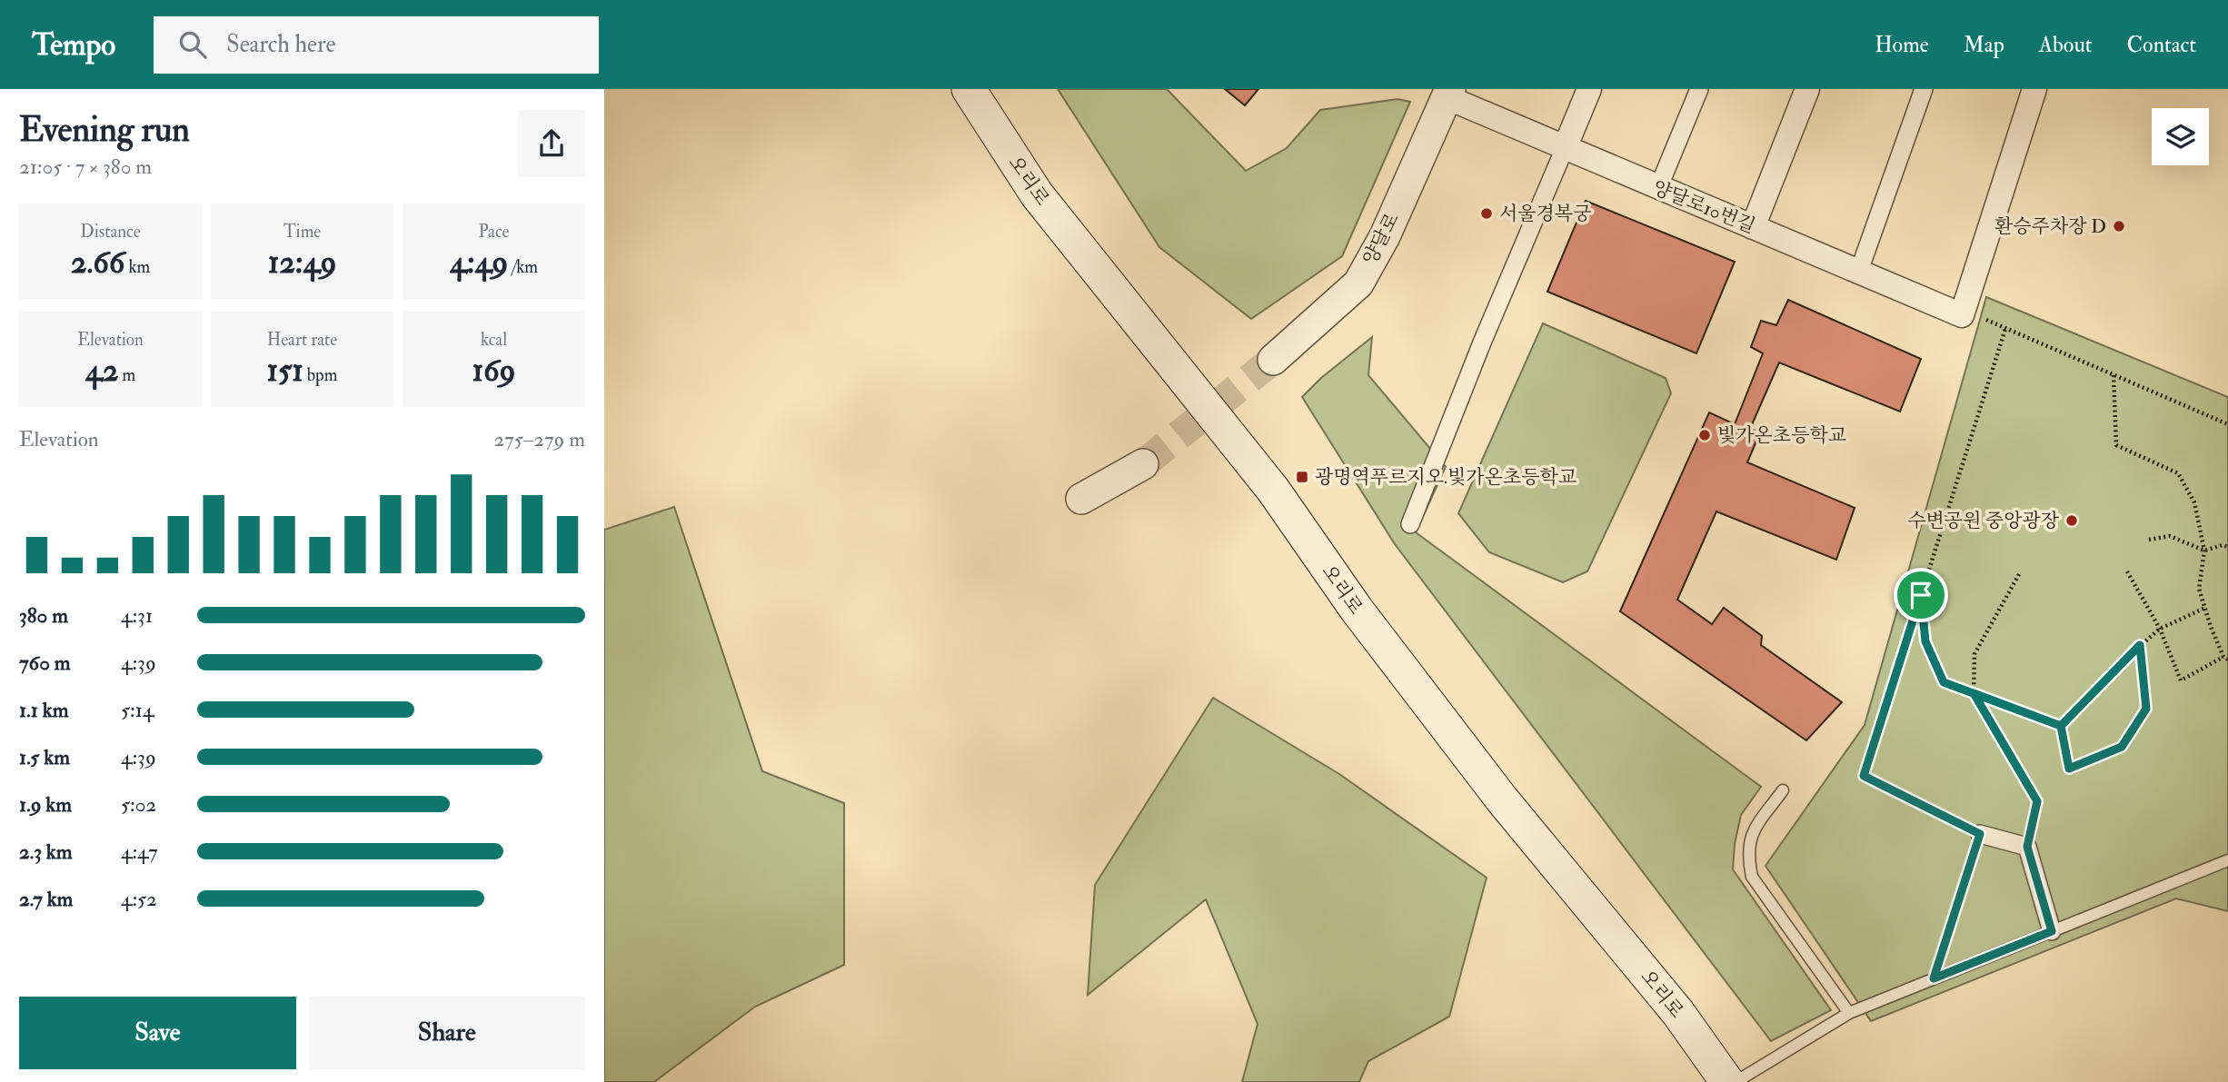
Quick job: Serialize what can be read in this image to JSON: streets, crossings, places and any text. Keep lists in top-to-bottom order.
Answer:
{
  "streets": {
    "main road": ["오리로"],
    "street": ["양달로10번길", "양달로"]
  },
  "crossings": [
    ["양달로10번길", "양달로"]
  ],
  "places": {
    "other": [
      "서울경복궁",
      "환승주차장 D",
      "빛가온초등학교",
      "수변공원 중앙광장"
    ],
    "transit": ["광명역푸르지오.빛가온초등학교"]
  },
  "page": {
    "header": "Tempo",
    "search": "Search here",
    "nav": [
      "Home",
      "Map",
      "About",
      "Contact"
    ],
    "heading": ["Evening run", "21:05 · 7 × 380 m"],
    "stats": [
      ["Distance", "2.66 km"],
      ["Time", "12:49"],
      ["Pace", "4:49 /km"],
      ["Elevation", "42 m"],
      ["Heart rate", "151 bpm"],
      ["kcal", "169"]
    ],
    "chart": ["Elevation", "275–279 m"],
    "list": [
      {
        "name": "380 m",
        "note": "4:31"
      },
      {
        "name": "760 m",
        "note": "4:39"
      },
      {
        "name": "1.1 km",
        "note": "5:14"
      },
      {
        "name": "1.5 km",
        "note": "4:39"
      },
      {
        "name": "1.9 km",
        "note": "5:02"
      },
      {
        "name": "2.3 km",
        "note": "4:47"
      },
      {
        "name": "2.7 km",
        "note": "4:52"
      }
    ],
    "buttons": ["Save", "Share"]
  }
}
